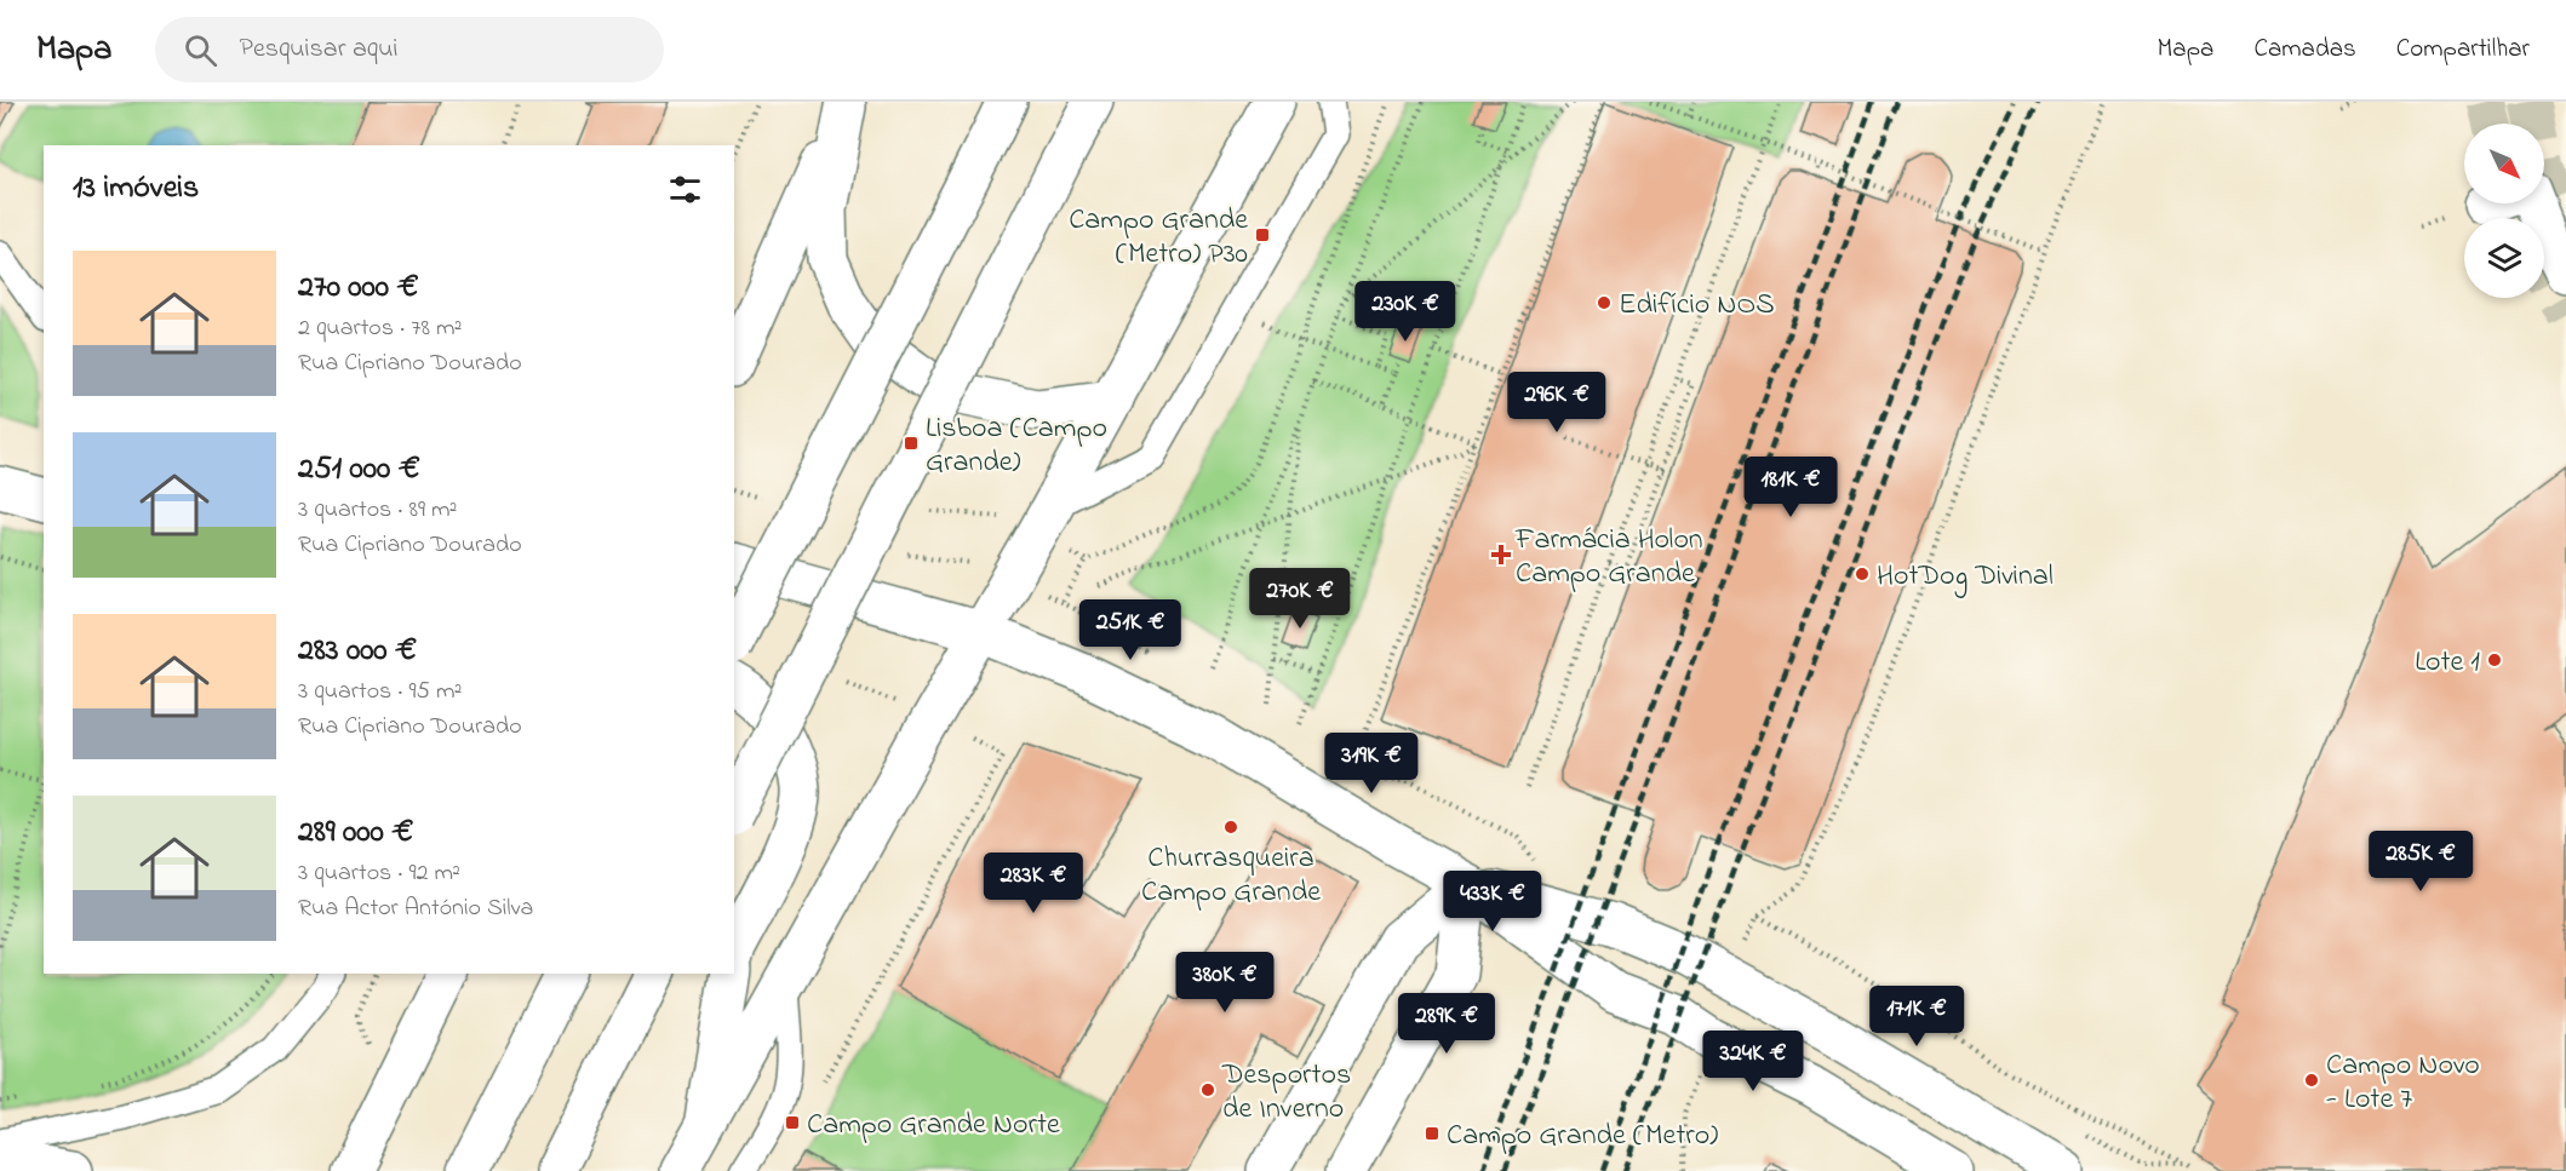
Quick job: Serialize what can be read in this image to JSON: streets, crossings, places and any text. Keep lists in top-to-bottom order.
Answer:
{
  "places": {
    "transit": [
      "Campo Grande (Metro) P30",
      "Lisboa (Campo Grande)",
      "Campo Grande Norte",
      "Campo Grande (Metro)"
    ],
    "other": [
      "Edifício NOS",
      "HotDog Divinal",
      "Lote 1",
      "Churrasqueira Campo Grande",
      "Campo Novo - Lote 7",
      "Desportos de Inverno"
    ],
    "health": ["Farmácia Holon Campo Grande"]
  },
  "north": "bottom right",
  "page": {
    "header": "Mapa",
    "search": "Pesquisar aqui",
    "nav": ["Mapa", "Camadas", "Compartilhar"],
    "heading": "13 imóveis",
    "list": [
      {
        "name": "270 000 €",
        "note": "2 quartos · 78 m² · Rua Cipriano Dourado"
      },
      {
        "name": "251 000 €",
        "note": "3 quartos · 89 m² · Rua Cipriano Dourado"
      },
      {
        "name": "283 000 €",
        "note": "3 quartos · 95 m² · Rua Cipriano Dourado"
      },
      {
        "name": "289 000 €",
        "note": "3 quartos · 92 m² · Rua Actor António Silva"
      }
    ],
    "price": [
      "230K €",
      "296K €",
      "181K €",
      "270K €",
      "251K €",
      "319K €",
      "285K €",
      "283K €",
      "433K €",
      "380K €",
      "171K €",
      "289K €",
      "324K €"
    ]
  }
}
